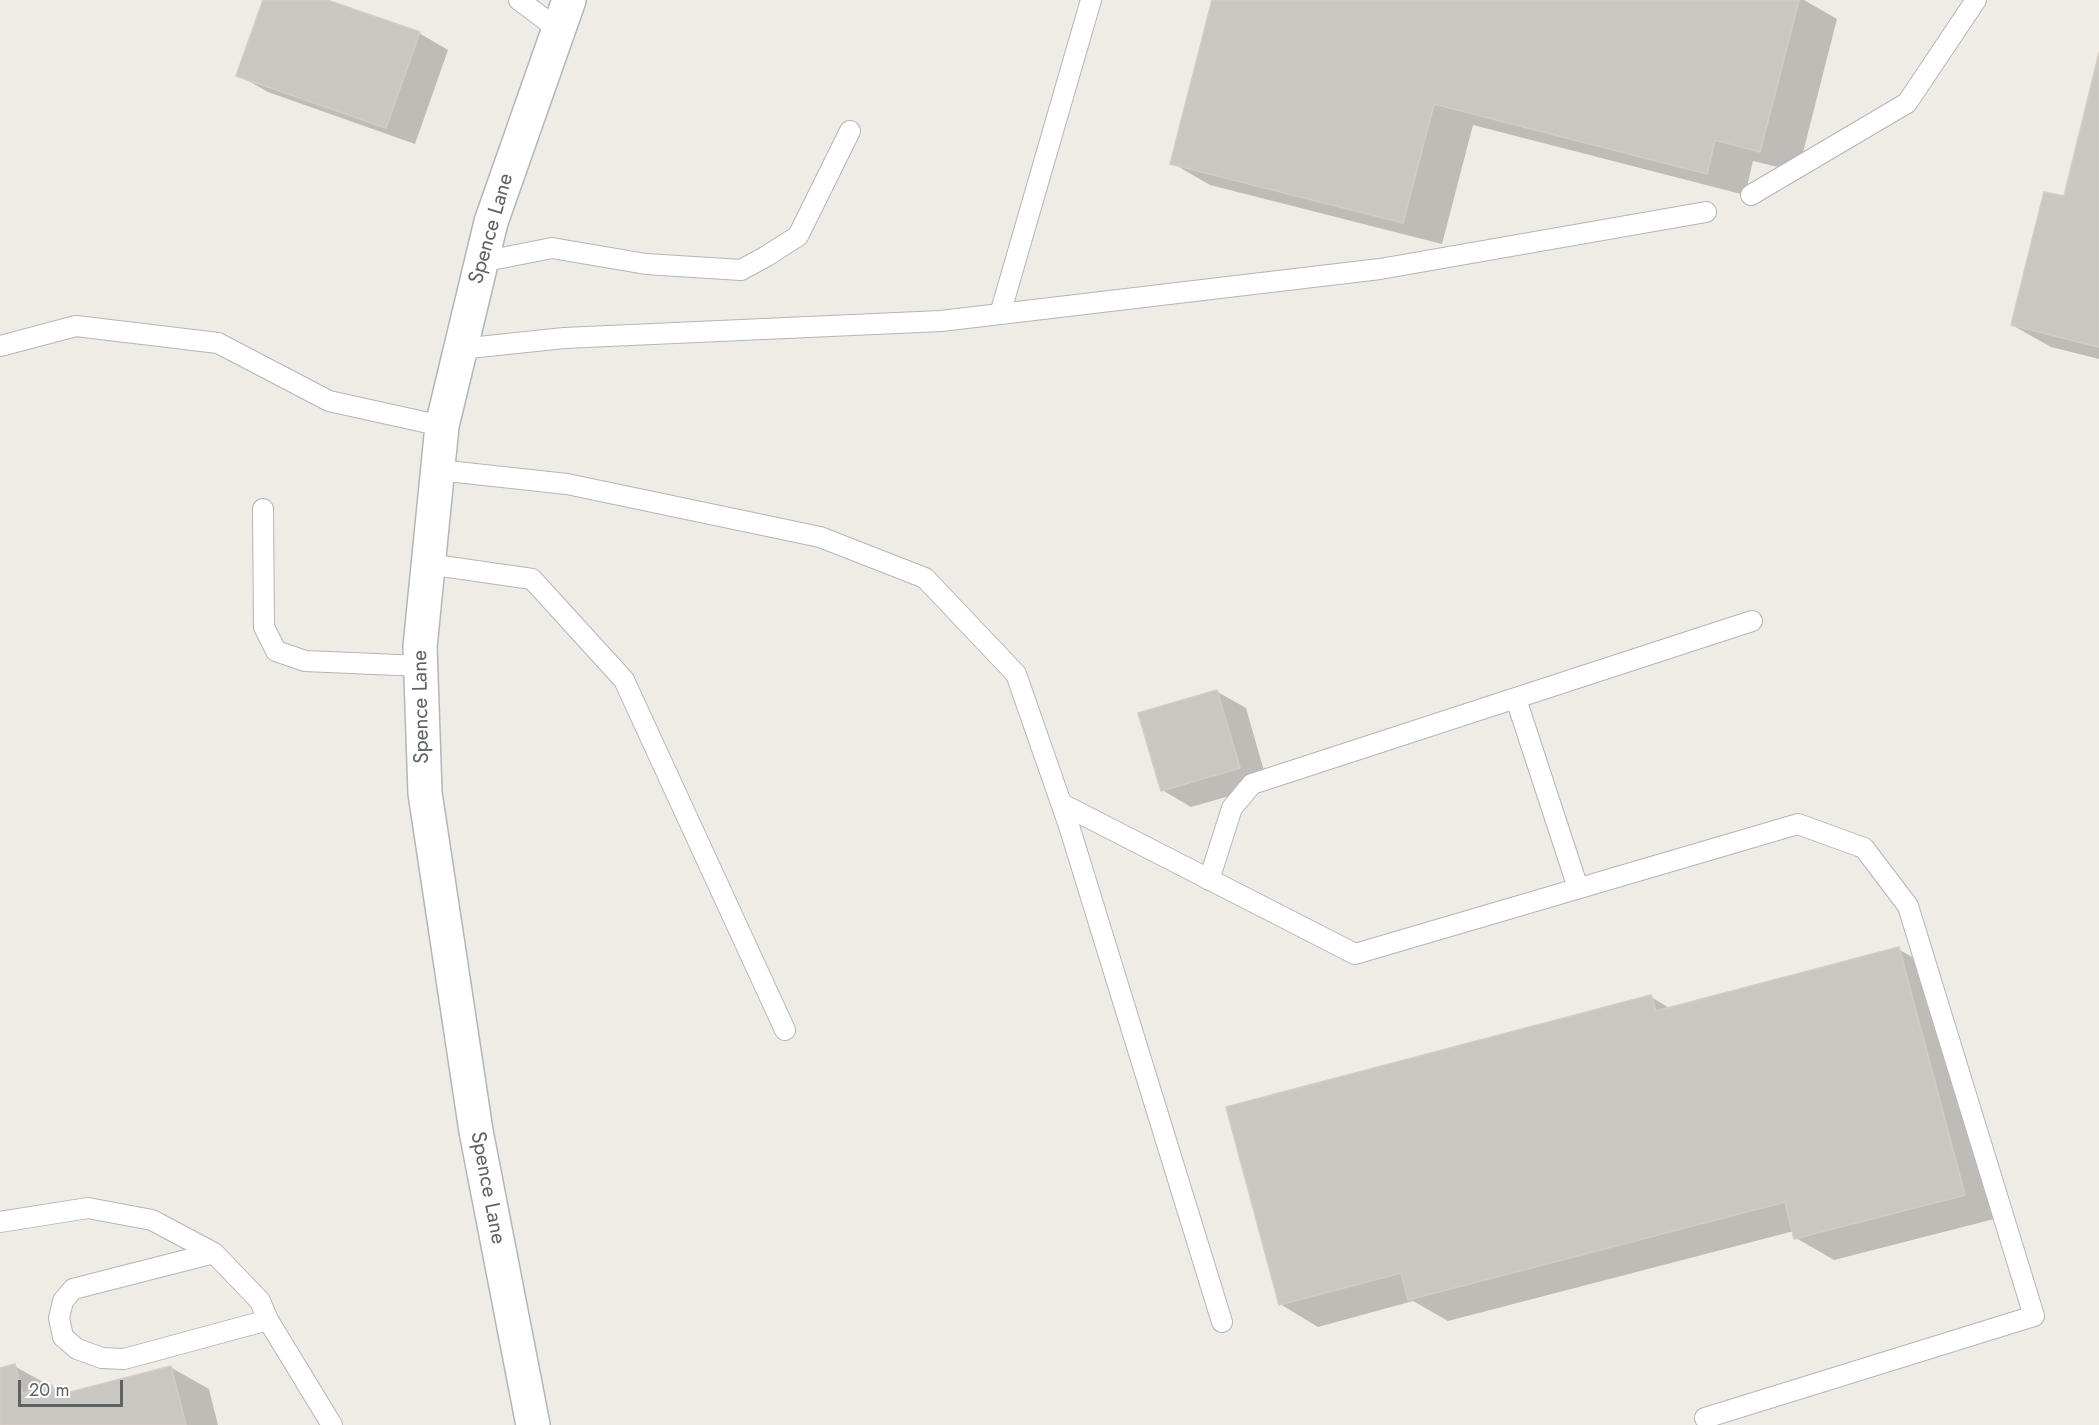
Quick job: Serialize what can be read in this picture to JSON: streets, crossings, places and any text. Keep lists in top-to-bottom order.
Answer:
{
  "streets": {
    "main road": ["Spence Lane"]
  },
  "scale_bar": "20 m"
}
